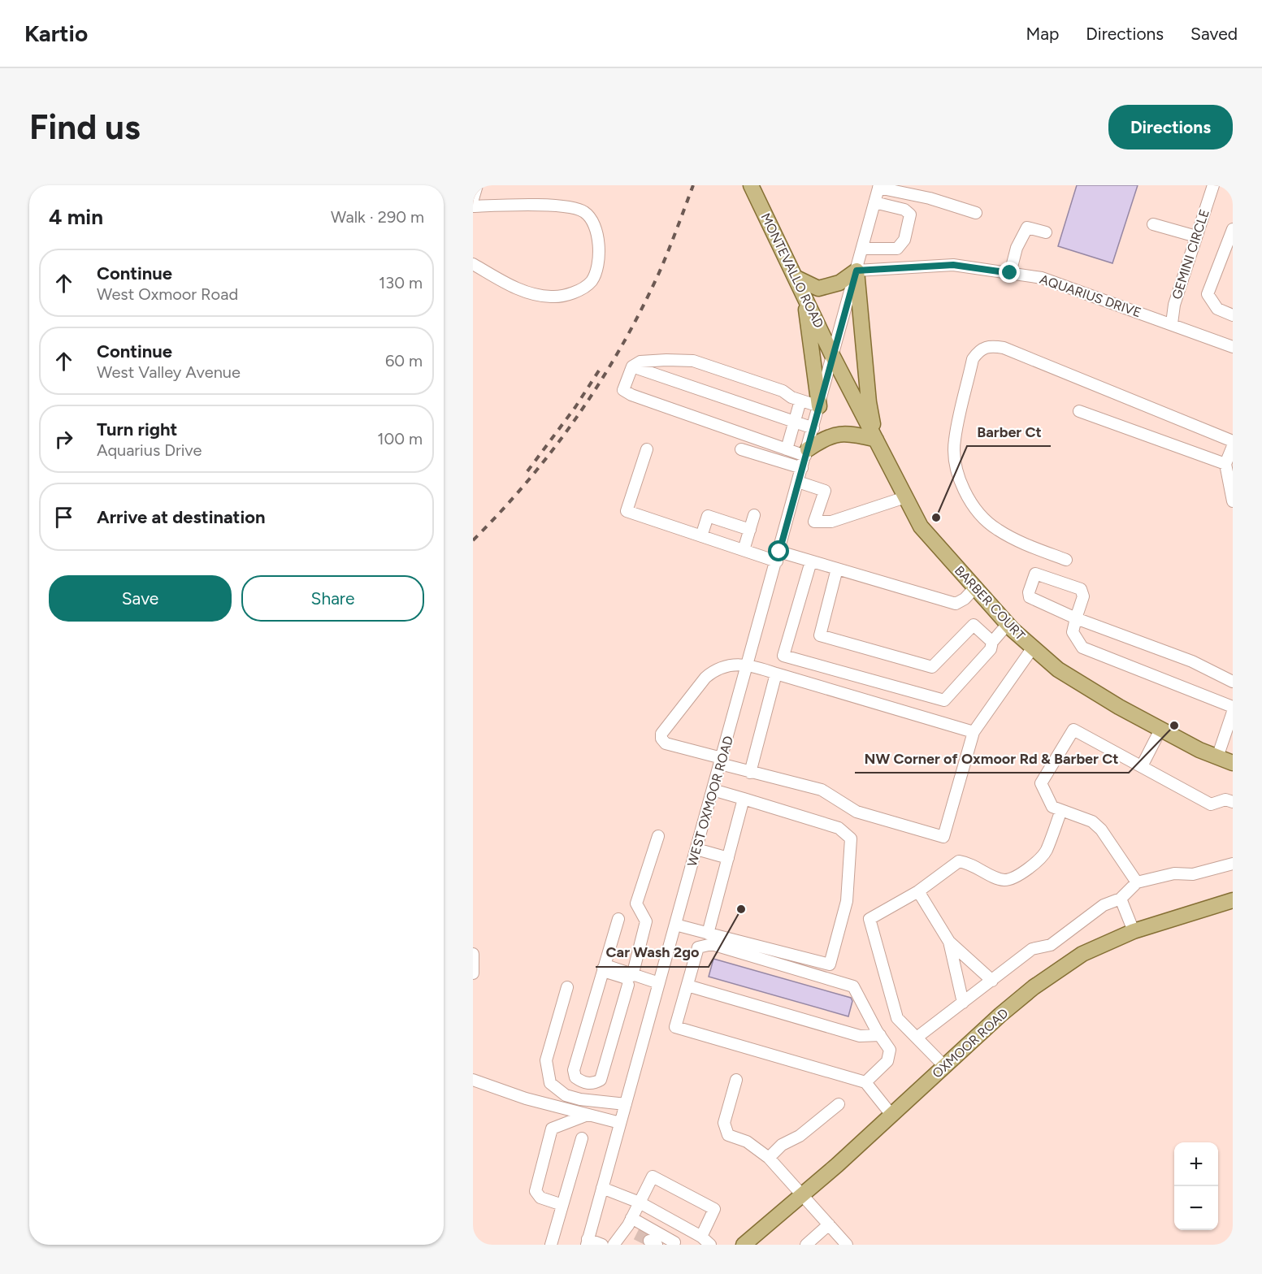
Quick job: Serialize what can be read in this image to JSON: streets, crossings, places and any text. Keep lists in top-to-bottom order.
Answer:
{
  "streets": {
    "main road": ["MONTEVALLO ROAD", "BARBER COURT", "OXMOOR ROAD"],
    "street": ["GEMINI CIRCLE", "AQUARIUS DRIVE", "WEST OXMOOR ROAD"]
  },
  "crossings": [
    ["GEMINI CIRCLE", "AQUARIUS DRIVE"],
    ["MONTEVALLO ROAD", "BARBER COURT"],
    ["MONTEVALLO ROAD", "WEST OXMOOR ROAD"],
    ["AQUARIUS DRIVE", "WEST OXMOOR ROAD"],
    ["BARBER COURT", "WEST OXMOOR ROAD"]
  ],
  "places": ["Barber Ct", "NW Corner of Oxmoor Rd & Barber Ct", "Car Wash 2go"],
  "page": {
    "header": "Kartio",
    "nav": ["Map", "Directions", "Saved"],
    "buttons": [
      "Directions",
      ["Save", "Share"]
    ],
    "title": "Find us",
    "heading": ["4 min", "Walk · 290 m"],
    "list": [
      ["Continue", "West Oxmoor Road", "130 m"],
      ["Continue", "West Valley Avenue", "60 m"],
      ["Turn right", "Aquarius Drive", "100 m"],
      "Arrive at destination"
    ],
    "map_buttons": ["+", "−"]
  }
}
